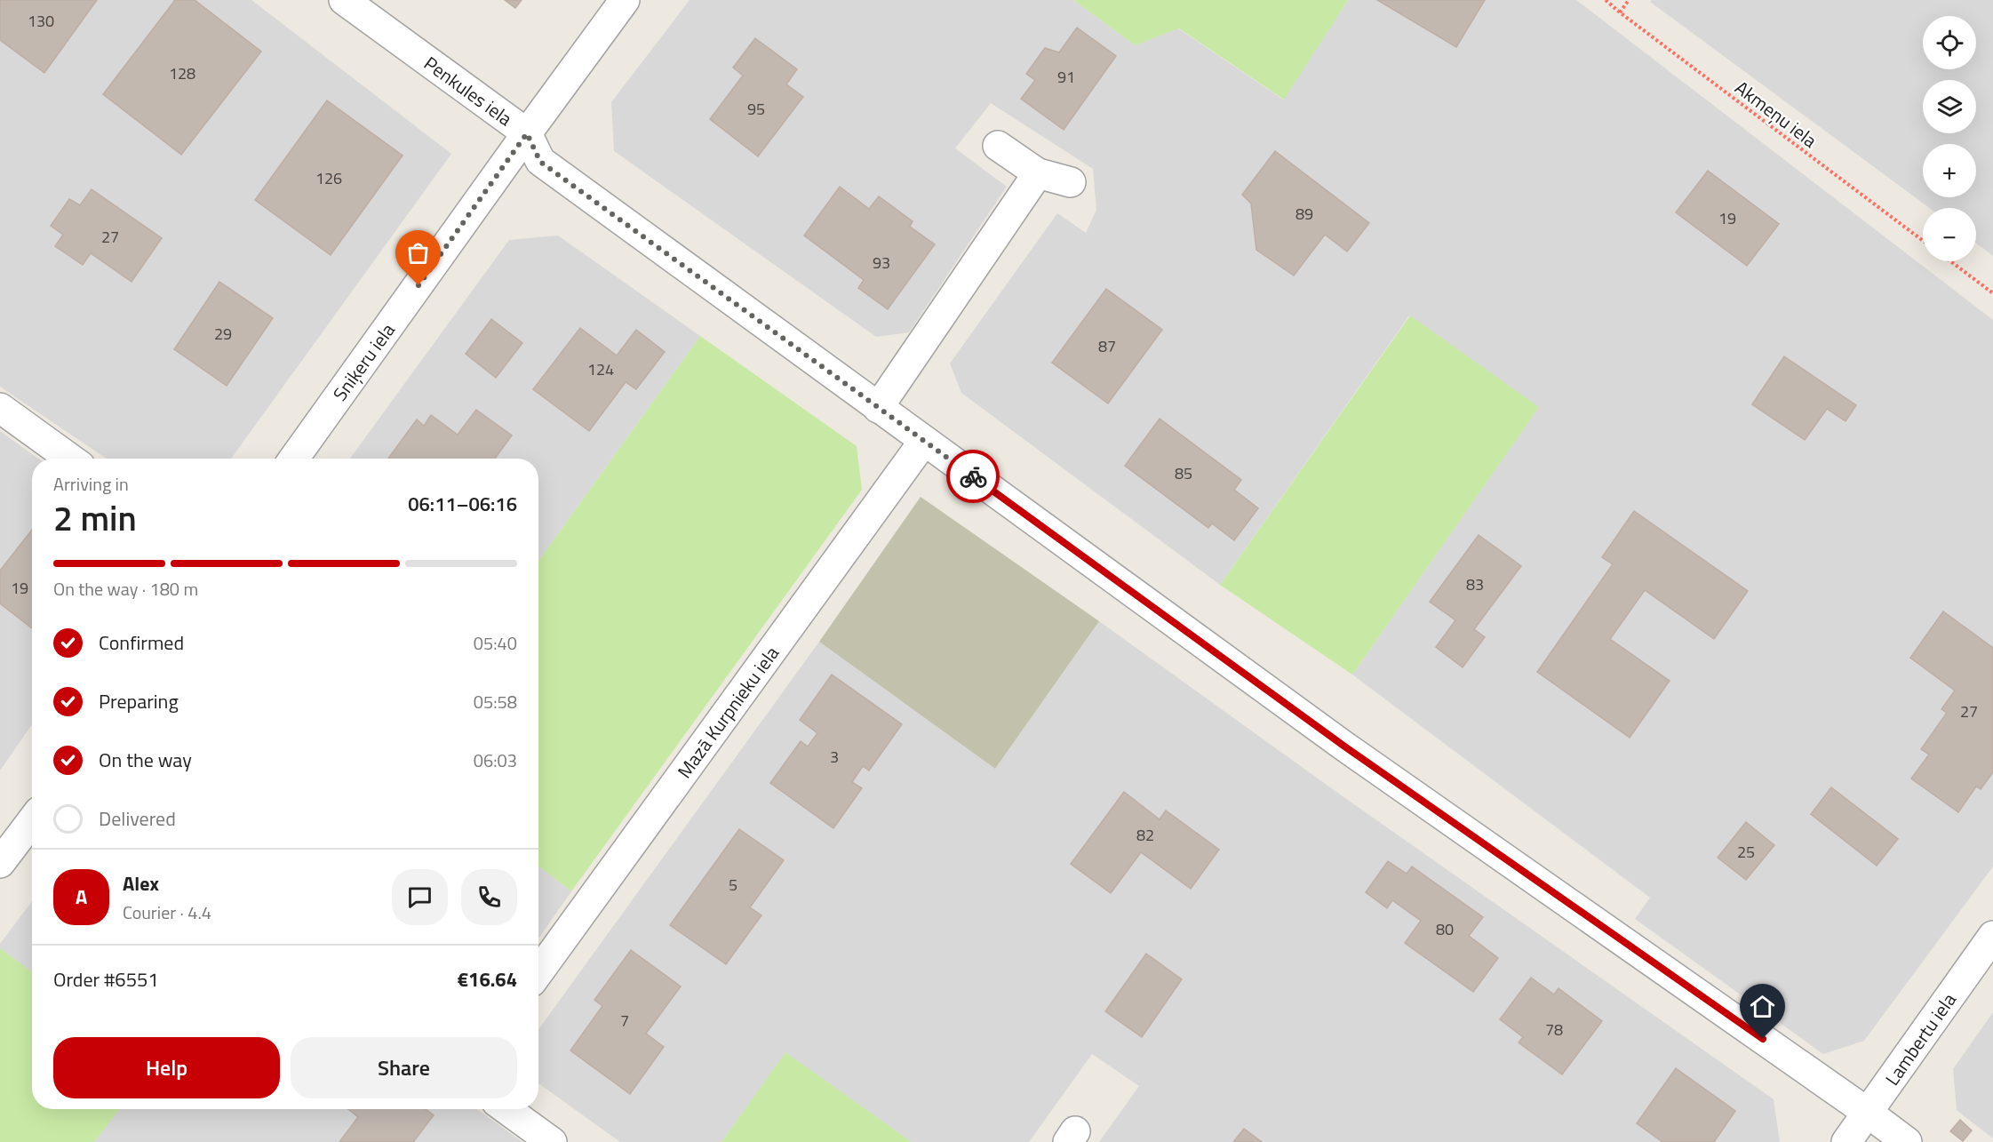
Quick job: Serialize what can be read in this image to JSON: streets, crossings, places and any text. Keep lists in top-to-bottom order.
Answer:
{
  "streets": {
    "street": [
      "Penkules iela",
      "Sniķeru iela",
      "Mazā Kurpnieku iela",
      "Lambertu iela"
    ],
    "path": ["Akmeņu iela"]
  },
  "crossings": [
    ["Penkules iela", "Sniķeru iela"],
    ["Penkules iela", "Mazā Kurpnieku iela"],
    ["Penkules iela", "Lambertu iela"]
  ],
  "house_numbers": [
    "130",
    "128",
    "91",
    "95",
    "126",
    "89",
    "19",
    "27",
    "93",
    "29",
    "87",
    "124",
    "85",
    "83",
    "19",
    "27",
    "3",
    "82",
    "25",
    "5",
    "80",
    "7",
    "78"
  ],
  "page": {
    "map_buttons": ["+", "−"],
    "heading": ["2 min", "Arriving in", "06:11–06:16"],
    "panel": [
      "Alex",
      "Courier · 4.4",
      "Order #6551",
      "€16.64"
    ],
    "bar": "On the way · 180 m",
    "list": [
      ["Confirmed", "05:40"],
      ["Preparing", "05:58"],
      ["On the way", "06:03"],
      "Delivered"
    ],
    "round": "A",
    "buttons": ["Help", "Share"]
  }
}
